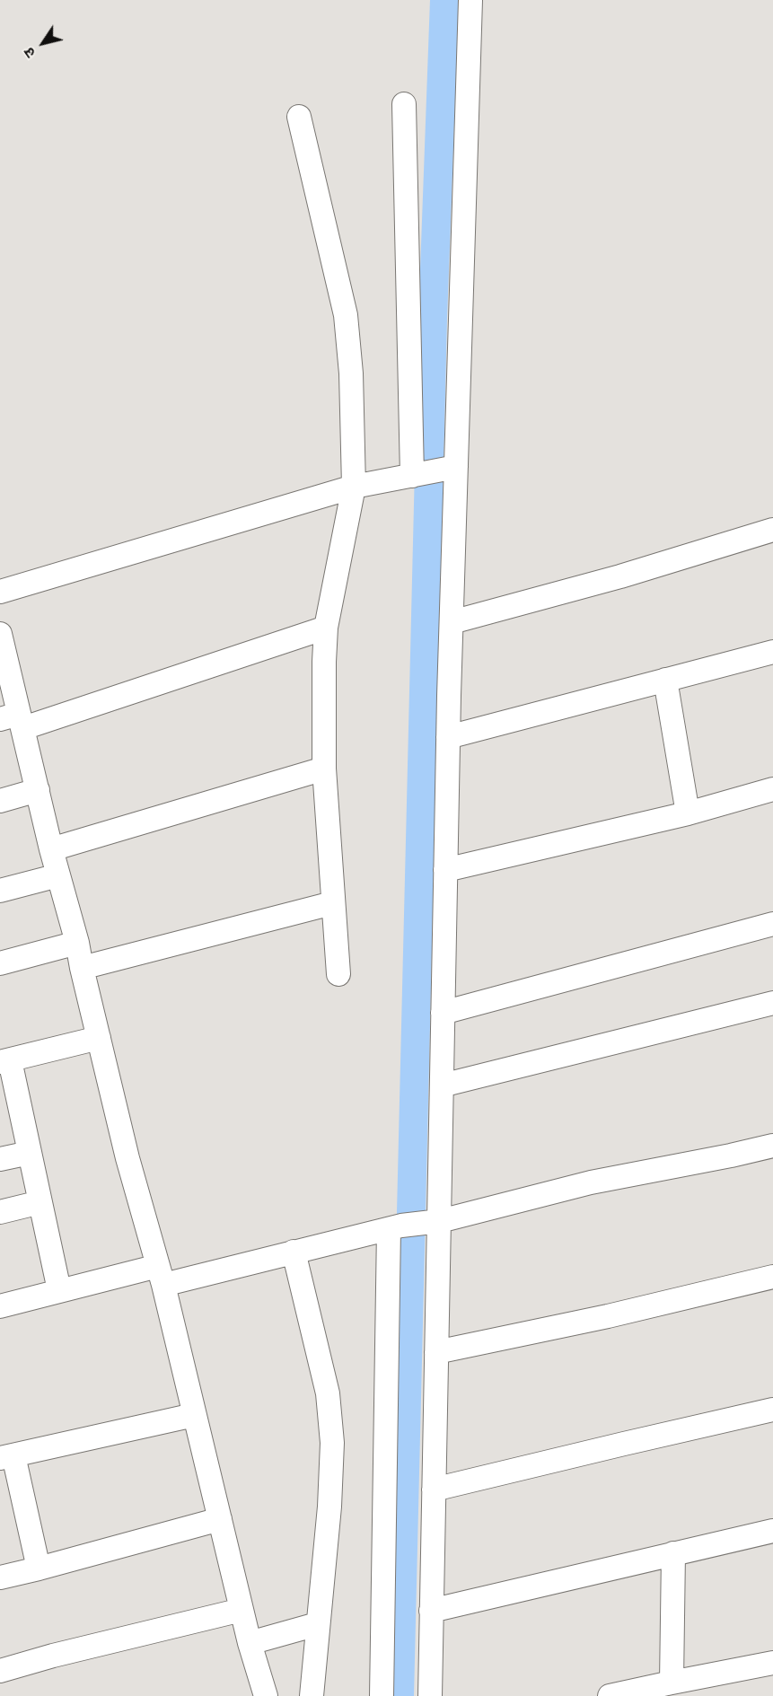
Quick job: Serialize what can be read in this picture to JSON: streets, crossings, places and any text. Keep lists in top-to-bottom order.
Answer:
{
  "north": "bottom left"
}
